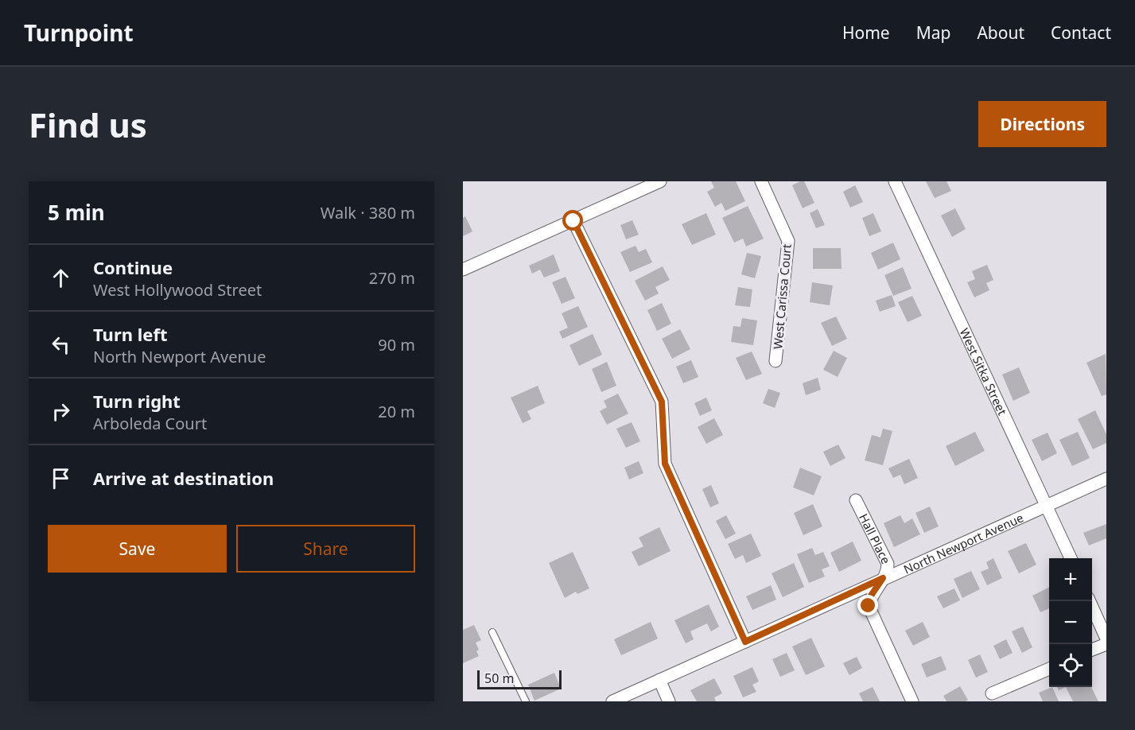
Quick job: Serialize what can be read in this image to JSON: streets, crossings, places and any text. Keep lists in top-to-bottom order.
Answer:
{
  "streets": {
    "street": [
      "West Carissa Court",
      "West Sitka Street",
      "Hall Place",
      "North Newport Avenue"
    ]
  },
  "crossings": [
    ["West Sitka Street", "North Newport Avenue"],
    ["Hall Place", "North Newport Avenue"]
  ],
  "scale_bar": "50 m",
  "page": {
    "header": "Turnpoint",
    "nav": [
      "Home",
      "Map",
      "About",
      "Contact"
    ],
    "buttons": [
      "Directions",
      ["Save", "Share"]
    ],
    "title": "Find us",
    "heading": ["5 min", "Walk · 380 m"],
    "list": [
      ["Continue", "West Hollywood Street", "270 m"],
      ["Turn left", "North Newport Avenue", "90 m"],
      ["Turn right", "Arboleda Court", "20 m"],
      "Arrive at destination"
    ],
    "map_buttons": ["+", "−"],
    "scale": "50 m"
  }
}
